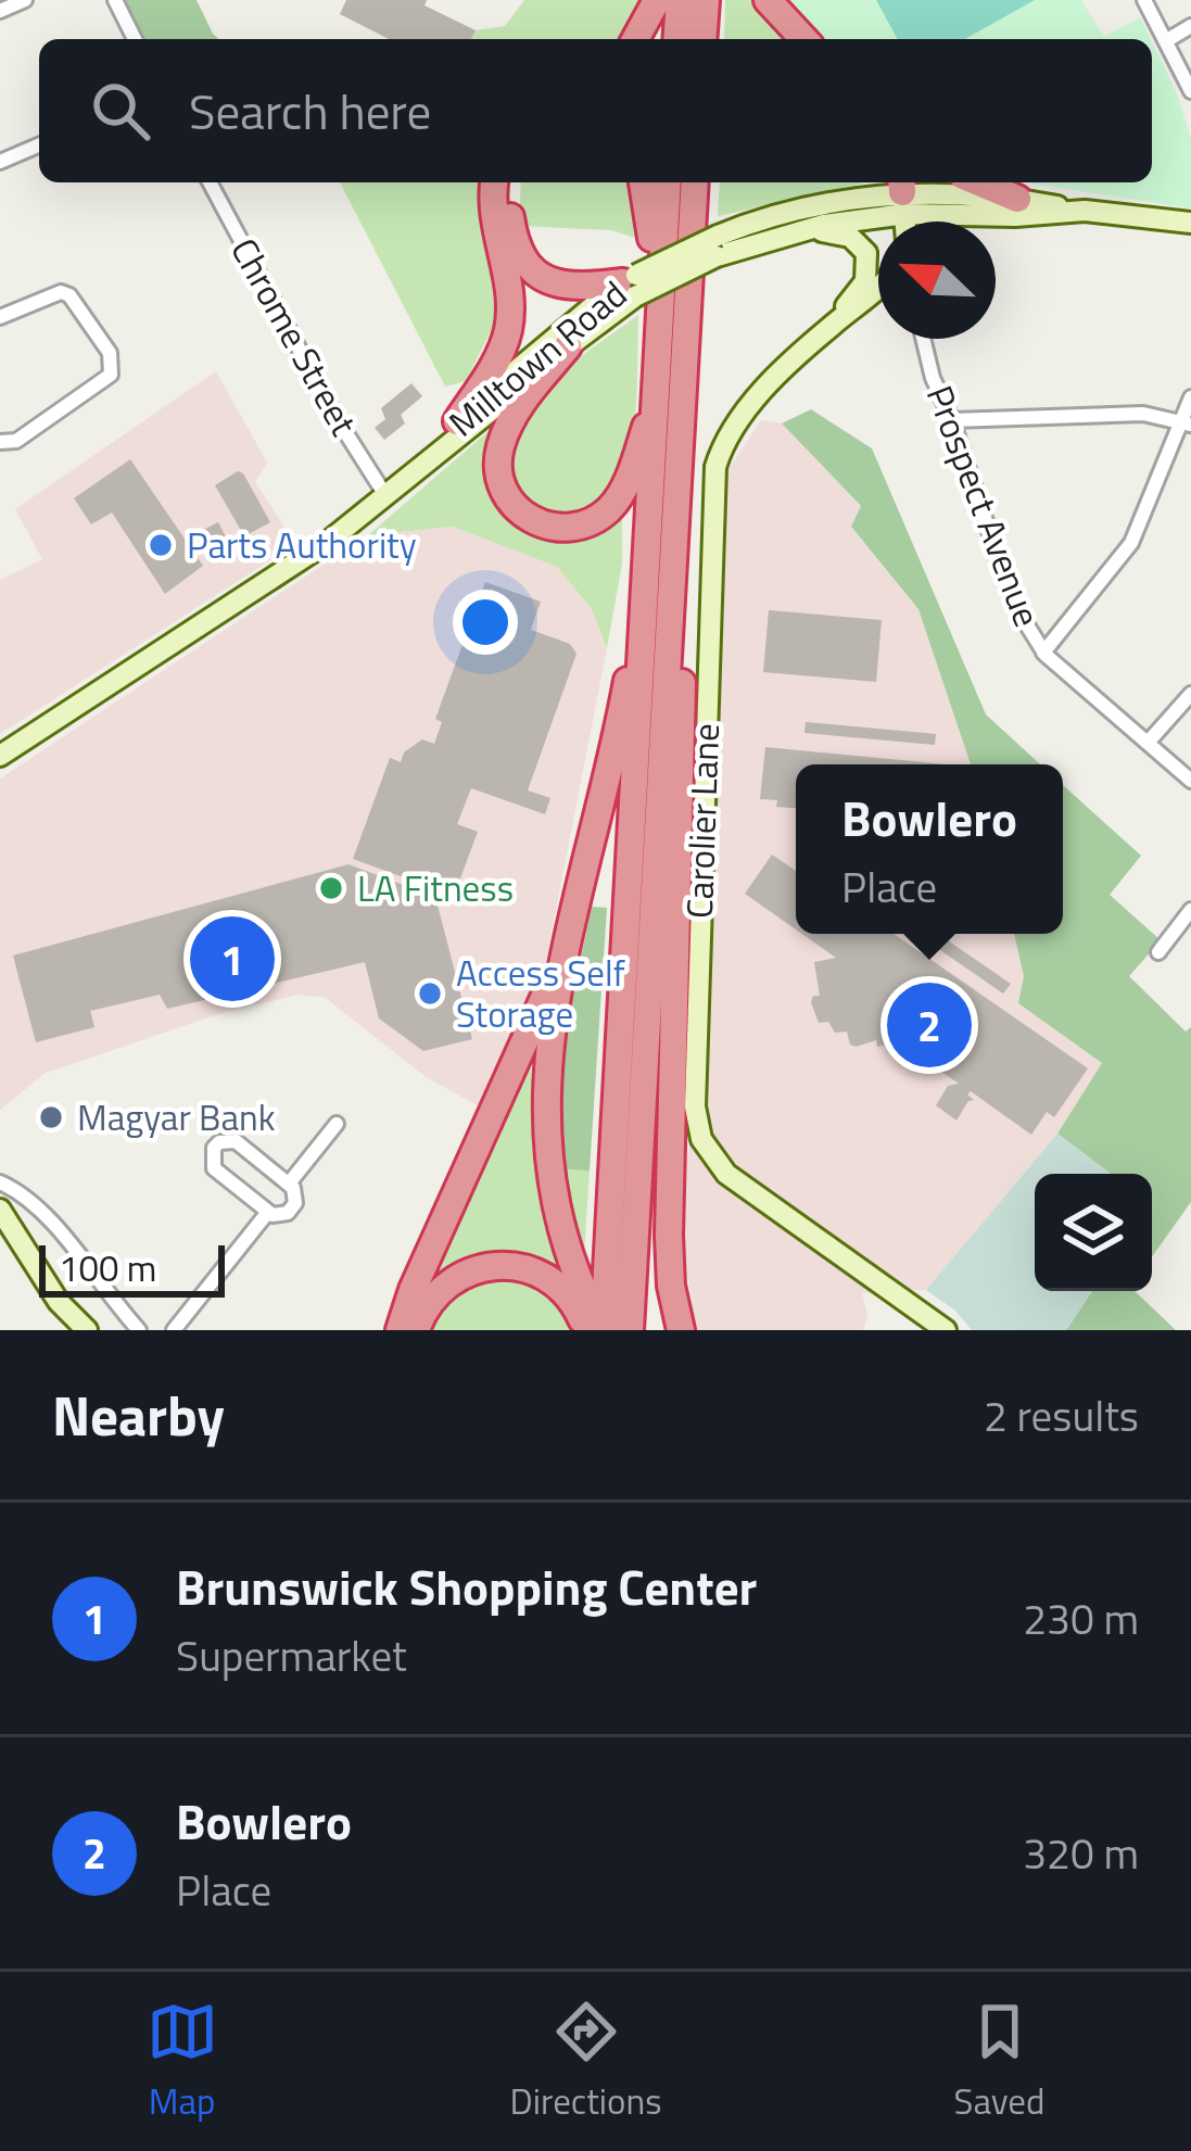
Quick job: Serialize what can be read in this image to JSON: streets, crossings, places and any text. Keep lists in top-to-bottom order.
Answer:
{
  "streets": {
    "street": [
      "Chrome Street",
      "Milltown Road",
      "Prospect Avenue",
      "Carolier Lane"
    ]
  },
  "crossings": [
    ["Chrome Street", "Milltown Road"]
  ],
  "places": [
    "Parts Authority",
    "LA Fitness",
    "Access Self Storage",
    "Magyar Bank"
  ],
  "scale_bar": "100 m",
  "north": "top left",
  "page": {
    "search": "Search here",
    "popup": ["Bowlero", "Place"],
    "pins": ["1", "2"],
    "scale": "100 m",
    "heading": ["Nearby", "2 results"],
    "list": [
      {
        "mark": "1",
        "name": "Brunswick Shopping Center",
        "note": "Supermarket",
        "value": "230 m"
      },
      {
        "mark": "2",
        "name": "Bowlero",
        "note": "Place",
        "value": "320 m"
      }
    ],
    "nav": ["Map", "Directions", "Saved"]
  }
}
